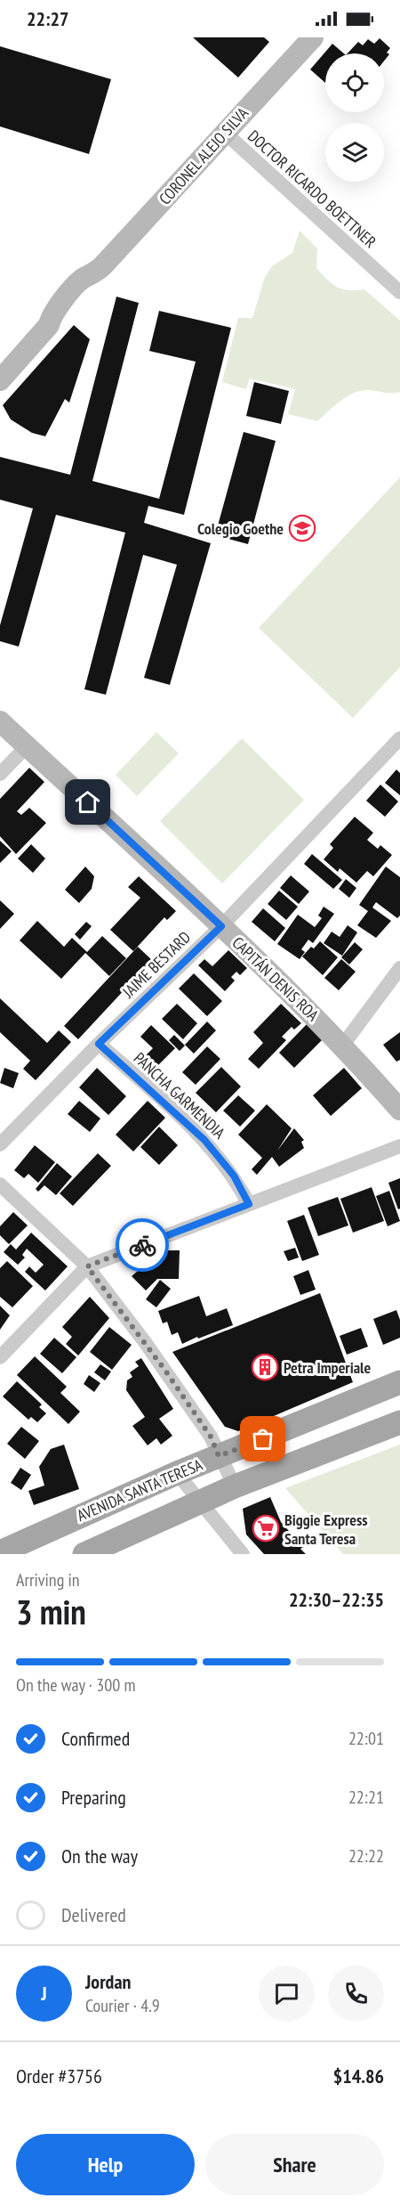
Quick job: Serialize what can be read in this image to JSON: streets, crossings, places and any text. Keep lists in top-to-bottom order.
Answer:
{
  "streets": {
    "main road": ["CORONEL ALEJO SILVA", "CAPITÁN DENIS ROA", "AVENIDA SANTA TERESA"],
    "street": ["DOCTOR RICARDO BOETTNER", "JAIME BESTARD", "PANCHA GARMENDIA"]
  },
  "crossings": [
    ["CORONEL ALEJO SILVA", "DOCTOR RICARDO BOETTNER"],
    ["JAIME BESTARD", "CAPITÁN DENIS ROA"],
    ["JAIME BESTARD", "PANCHA GARMENDIA"]
  ],
  "places": {
    "school or university": ["Colegio Goethe"],
    "building": ["Petra Imperiale"],
    "supermarket": ["Biggie Express Santa Teresa"]
  },
  "page": {
    "status": "22:27",
    "heading": ["3 min", "Arriving in", "22:30–22:35"],
    "panel": [
      "Jordan",
      "Courier · 4.9",
      "Order #3756",
      "$14.86"
    ],
    "bar": "On the way · 300 m",
    "list": [
      ["Confirmed", "22:01"],
      ["Preparing", "22:21"],
      ["On the way", "22:22"],
      "Delivered"
    ],
    "round": "J",
    "buttons": ["Help", "Share"]
  }
}
